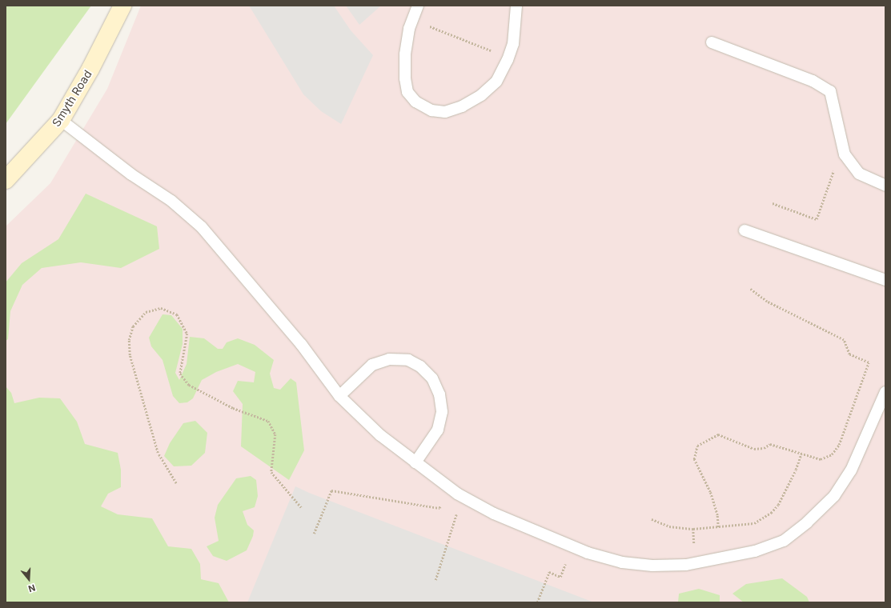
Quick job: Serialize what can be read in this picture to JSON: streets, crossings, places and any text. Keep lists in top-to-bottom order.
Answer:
{
  "streets": {
    "street": ["Smyth Road"]
  },
  "north": "bottom"
}
